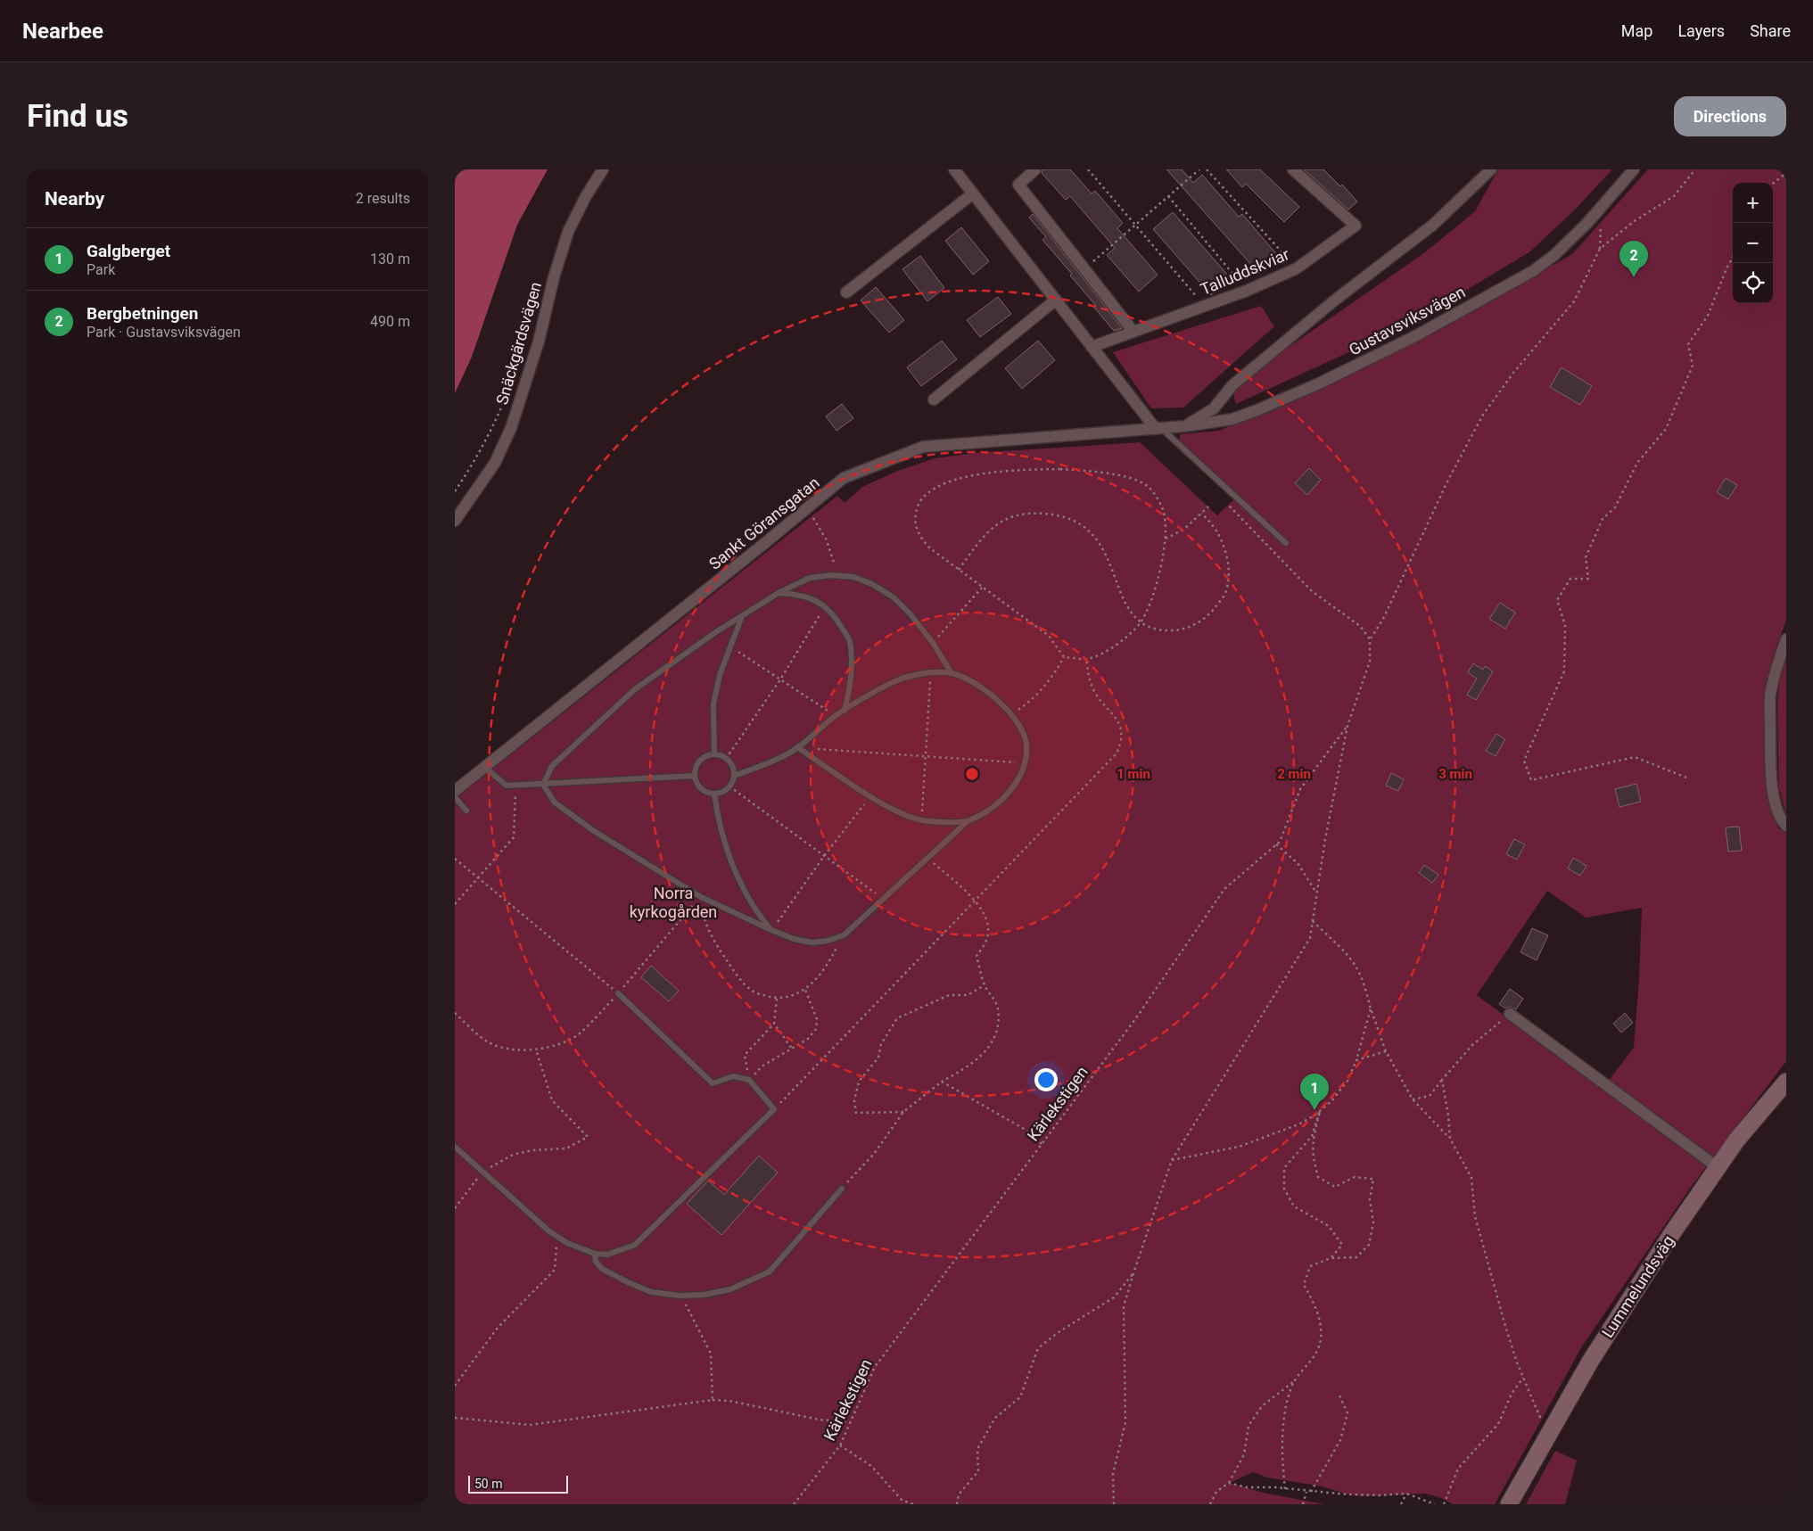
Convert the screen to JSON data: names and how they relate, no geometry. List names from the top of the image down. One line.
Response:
{"streets":{"main road":["Lummelundsväg"],"street":["Talluddskviar","Gustavsviksvägen","Snäckgärdsvägen","Sankt Göransgatan"],"path":["Kärlekstigen"]},"crossings":[["Gustavsviksvägen","Sankt Göransgatan"]],"parks":["Norra kyrkogården"],"scale_bar":"50 m","page":{"header":"Nearbee","nav":["Map","Layers","Share"],"buttons":"Directions","title":"Find us","heading":["Nearby","2 results"],"map_buttons":["+","−"],"list":[{"mark":"1","name":"Galgberget","note":"Park","value":"130 m"},{"mark":"2","name":"Bergbetningen","note":"Park · Gustavsviksvägen","value":"490 m"}],"pins":["2","1"],"scale":"50 m"},"rings":["1 min","2 min","3 min"]}
